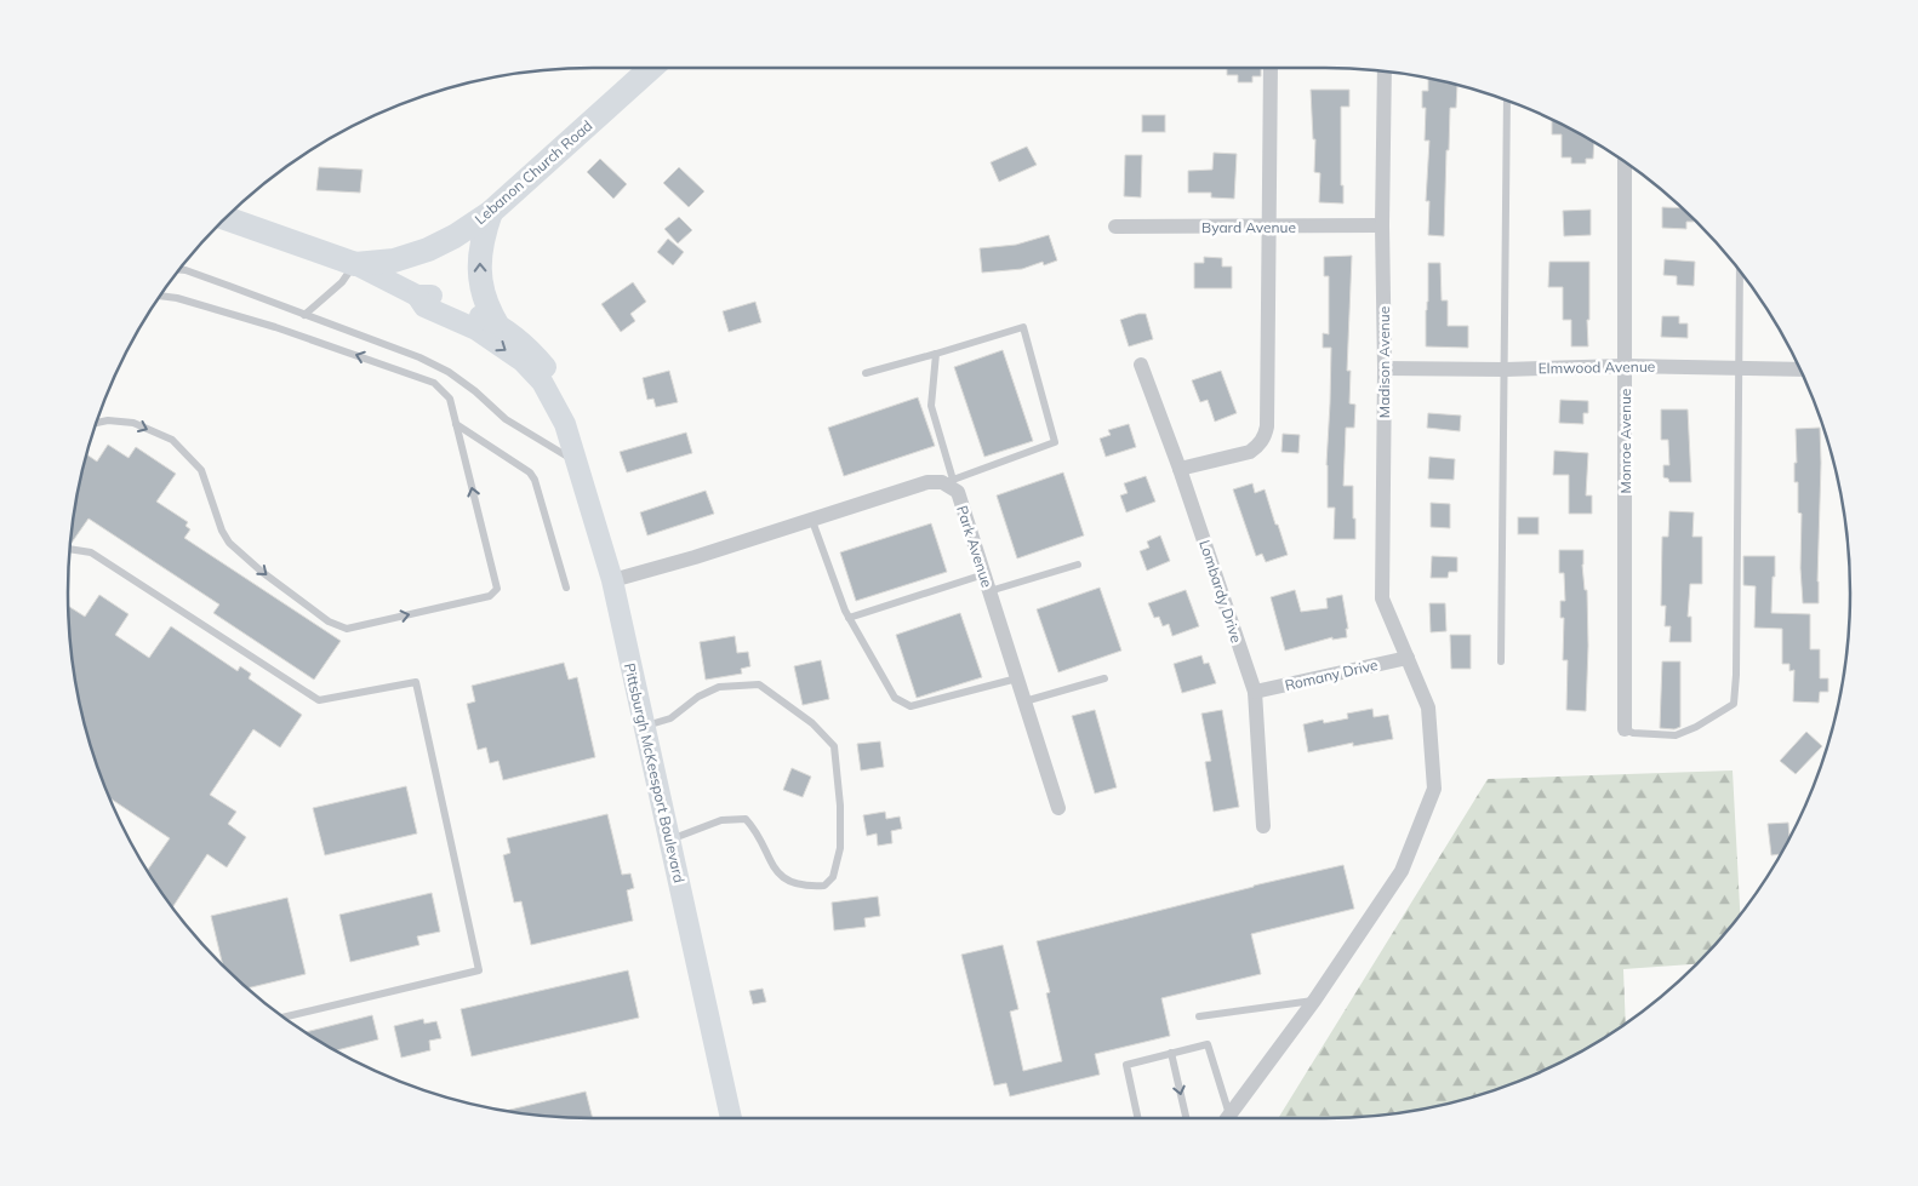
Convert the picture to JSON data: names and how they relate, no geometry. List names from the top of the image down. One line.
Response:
{"streets":{"main road":["Lebanon Church Road","Pittsburgh McKeesport Boulevard"],"street":["Byard Avenue","Madison Avenue","Elmwood Avenue","Monroe Avenue","Park Avenue","Lombardy Drive","Romany Drive"]},"crossings":[["Lebanon Church Road","Pittsburgh McKeesport Boulevard"],["Byard Avenue","Madison Avenue"],["Madison Avenue","Elmwood Avenue"],["Madison Avenue","Romany Drive"],["Elmwood Avenue","Monroe Avenue"],["Lombardy Drive","Romany Drive"]]}
